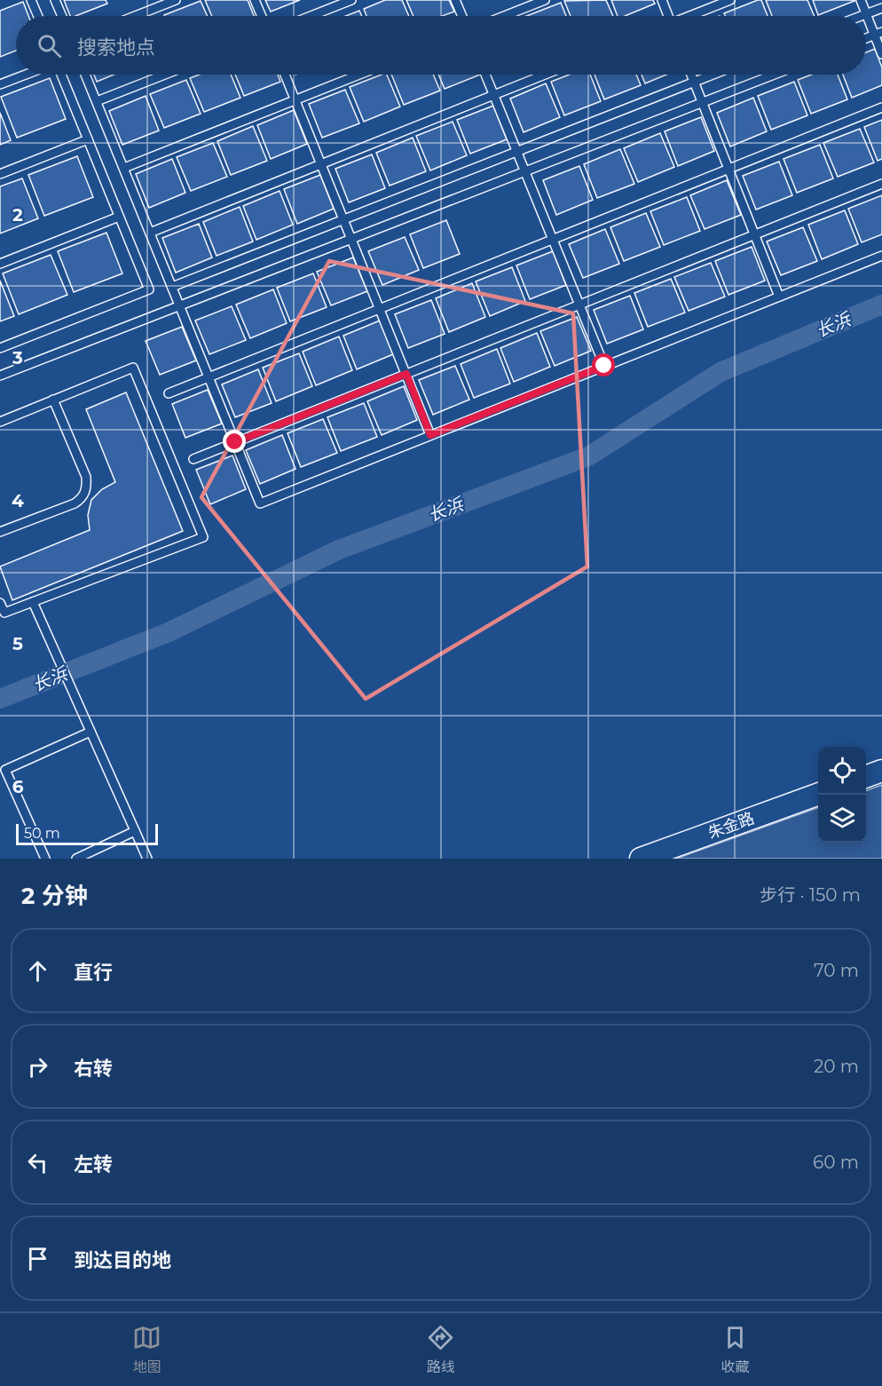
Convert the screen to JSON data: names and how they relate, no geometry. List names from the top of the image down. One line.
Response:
{"streets":{"street":["朱金路"]},"water":["长浜"],"scale_bar":"50 m","page":{"search":"搜索地点","scale":"50 m","heading":["2 分钟","步行 · 150 m"],"list":[["直行","70 m"],["右转","20 m"],["左转","60 m"],"到达目的地"],"nav":["地图","路线","收藏"]},"grid":{"rows":["2","3","4","5","6"]}}
